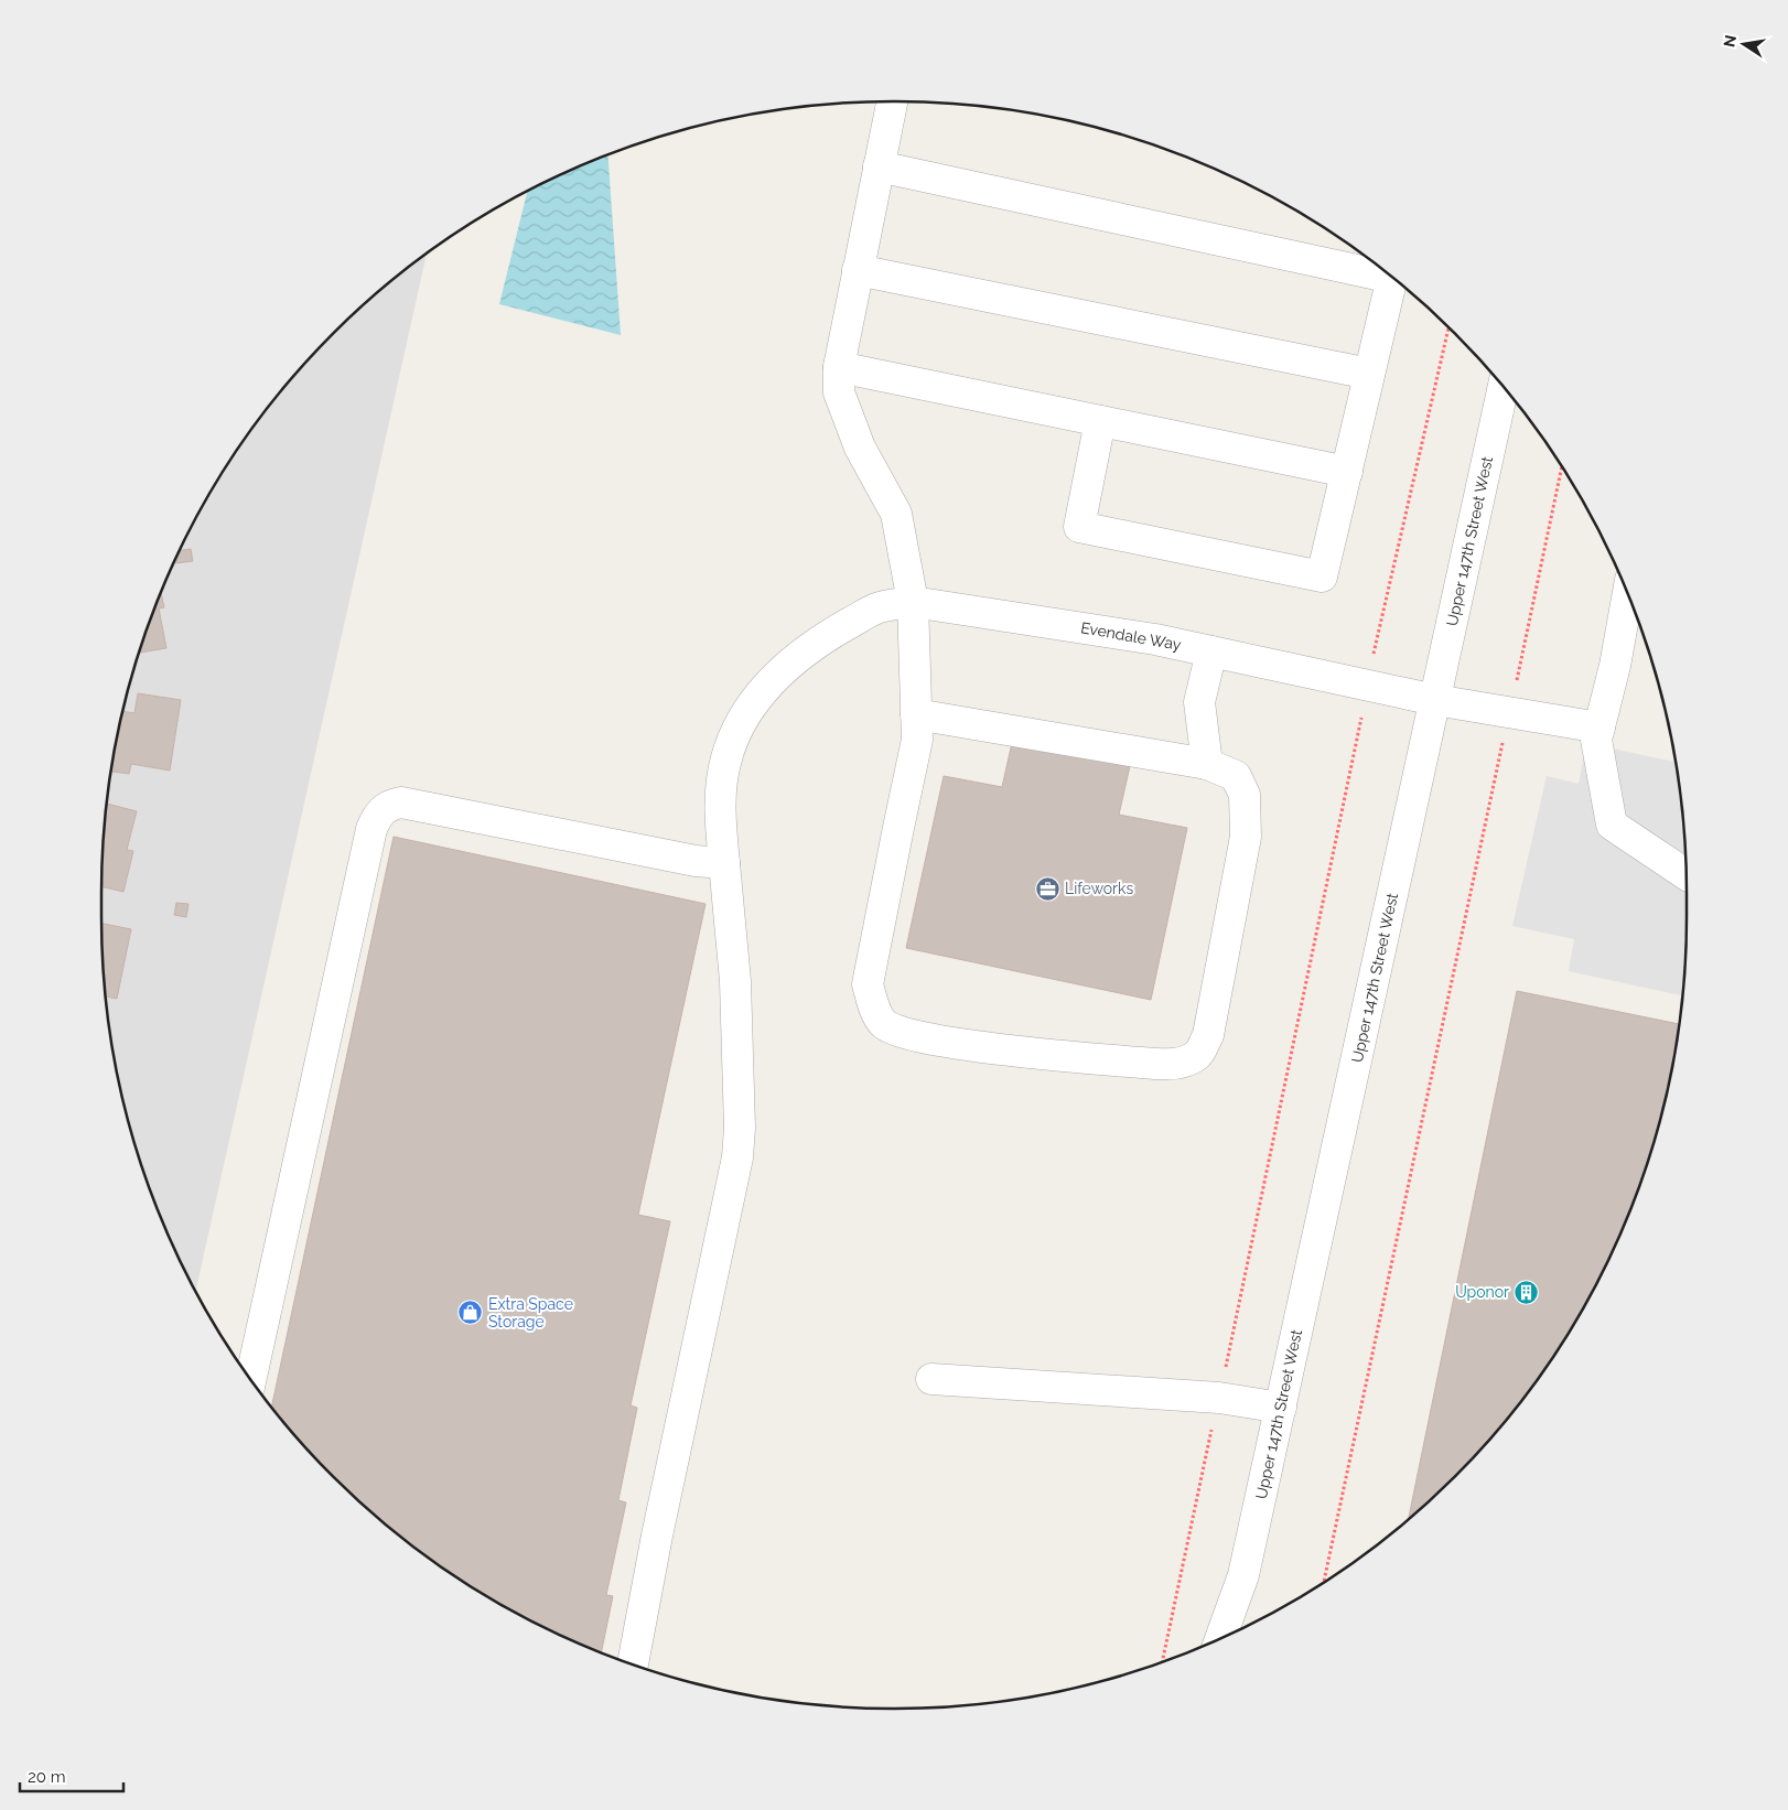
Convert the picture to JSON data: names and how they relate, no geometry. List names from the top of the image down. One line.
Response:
{"streets":{"street":["Upper 147th Street West","Evendale Way"]},"crossings":[["Upper 147th Street West","Evendale Way"]],"places":{"office":["Lifeworks"],"building":["Uponor"],"shop":["Extra Space Storage"]},"scale_bar":"20 m","north":"left"}
